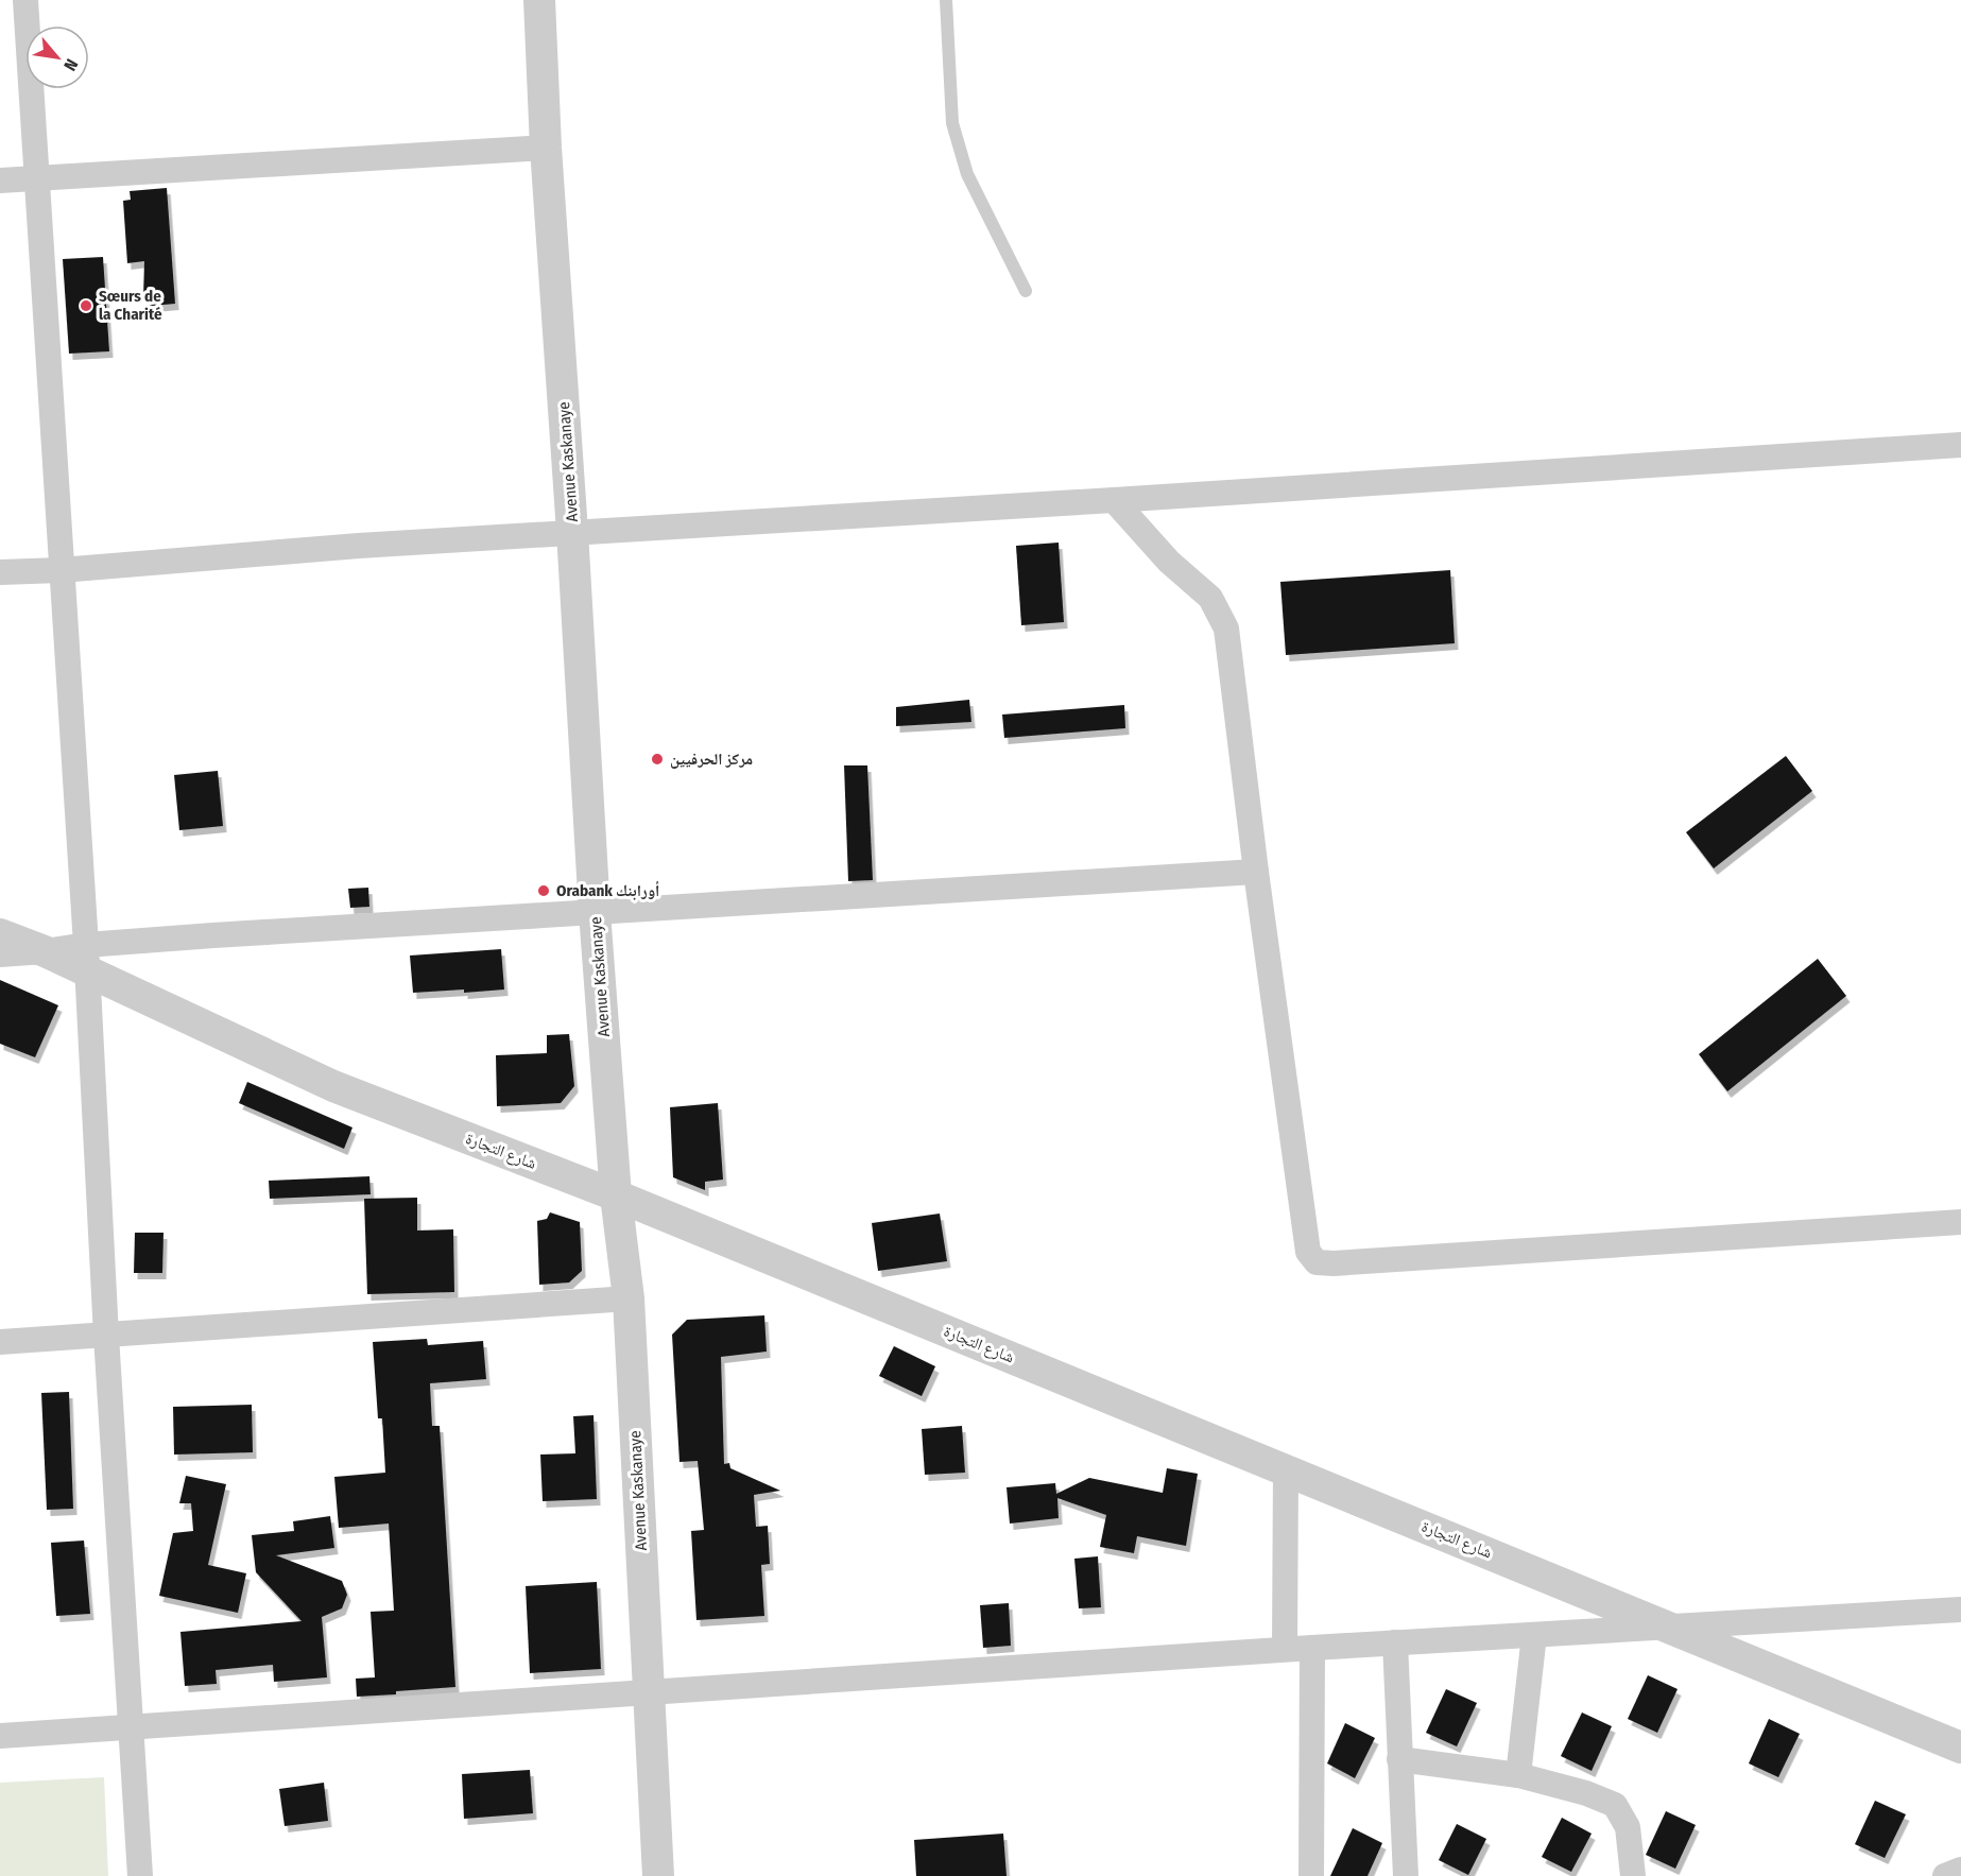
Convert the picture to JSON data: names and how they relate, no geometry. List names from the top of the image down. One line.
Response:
{"streets":{"street":["Avenue Kaskanaye","شارع التجارة"]},"crossings":[["Avenue Kaskanaye","شارع التجارة"]],"places":["Sœurs de la Charité","مركز الحرفيين","Orabank أورابنك"],"north":"bottom right"}
